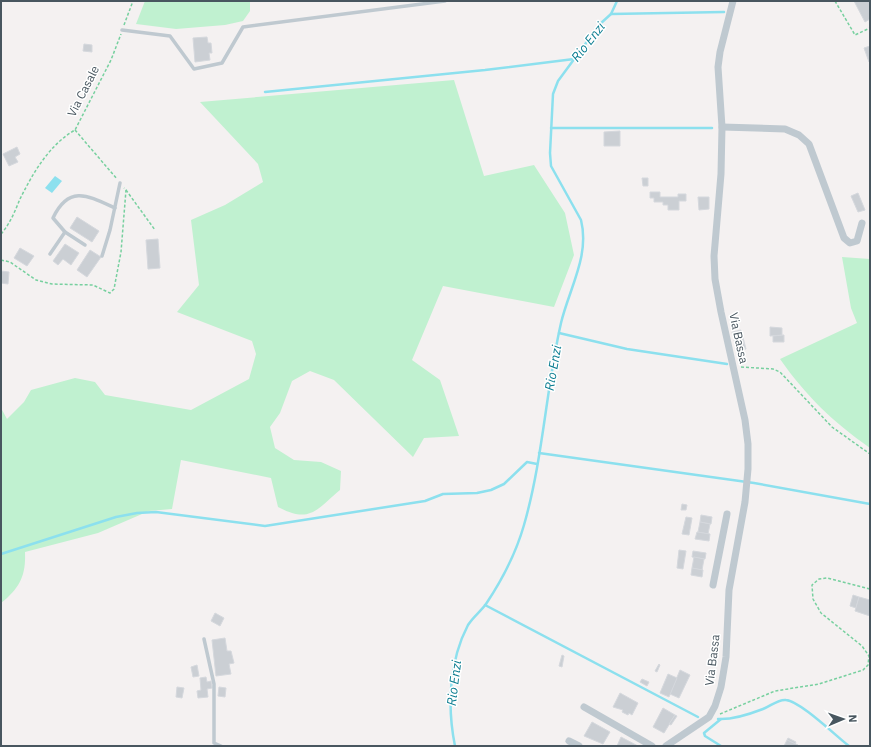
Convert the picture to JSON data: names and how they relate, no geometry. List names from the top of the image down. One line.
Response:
{"streets":{"street":["Via Bassa"],"path":["Via Casale"]},"water":["Rio Enzi"],"north":"right"}
